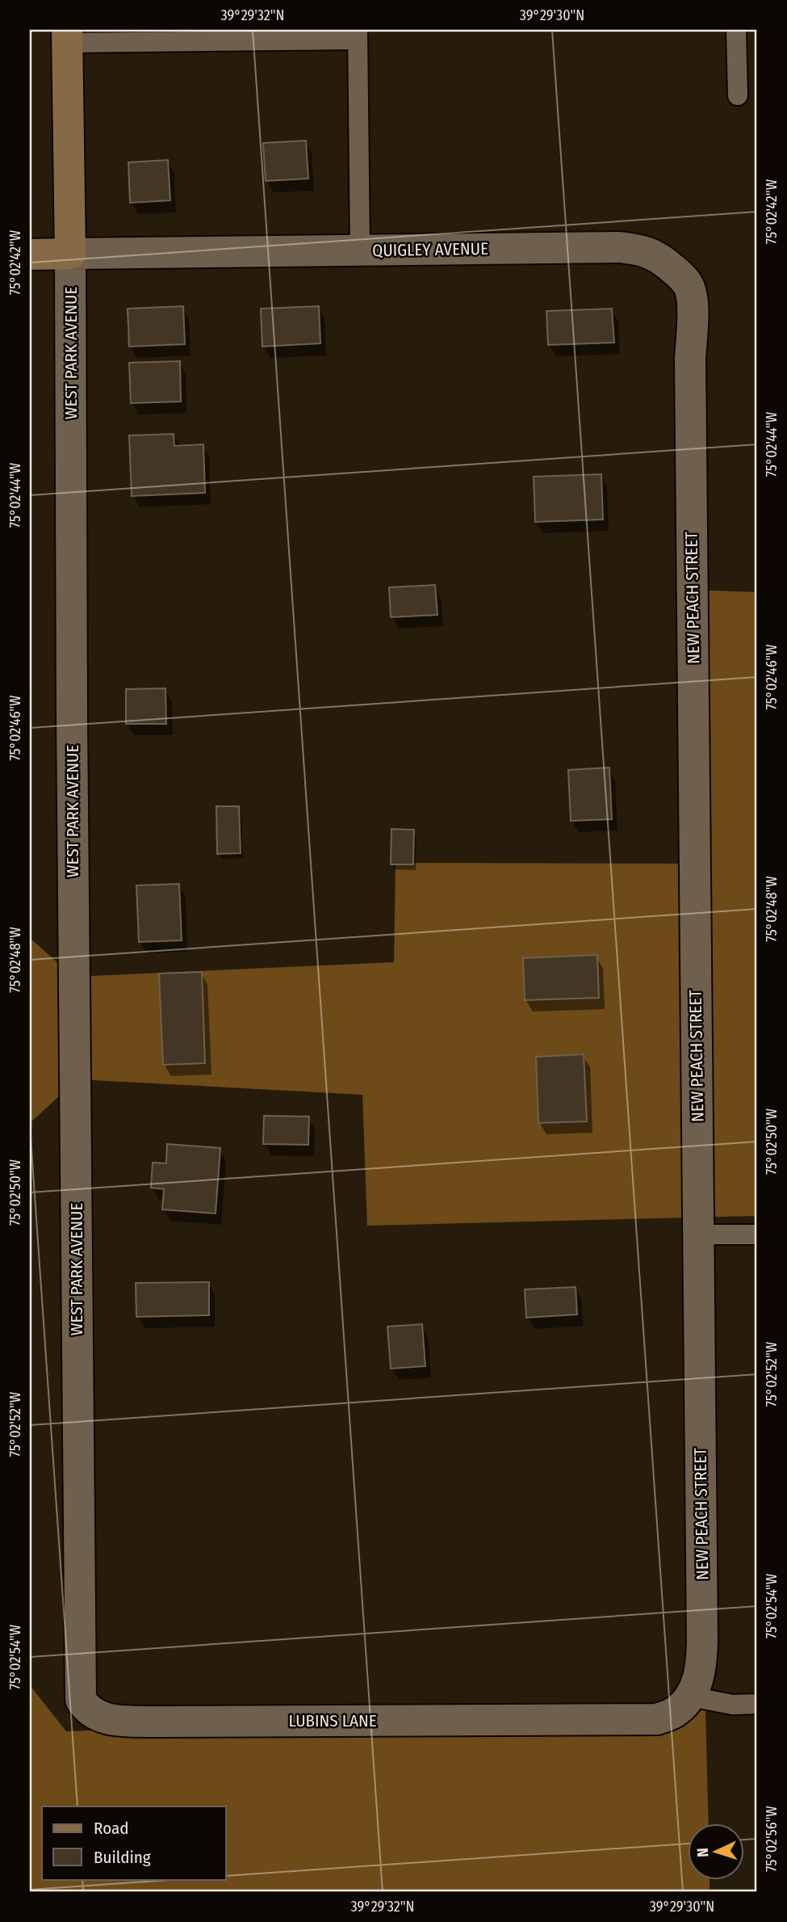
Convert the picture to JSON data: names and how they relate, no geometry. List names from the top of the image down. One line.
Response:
{"streets":{"street":["QUIGLEY AVENUE","WEST PARK AVENUE","NEW PEACH STREET","LUBINS LANE"]},"crossings":[["QUIGLEY AVENUE","WEST PARK AVENUE"],["QUIGLEY AVENUE","NEW PEACH STREET"],["WEST PARK AVENUE","LUBINS LANE"],["NEW PEACH STREET","LUBINS LANE"]],"legend":["Road","Building"],"north":"left","coordinates":["39°29'32\"N","39°29'30\"N","75°02'42\"W","75°02'44\"W","75°02'46\"W","75°02'48\"W","75°02'50\"W","75°02'52\"W","75°02'54\"W","75°02'56\"W"]}
